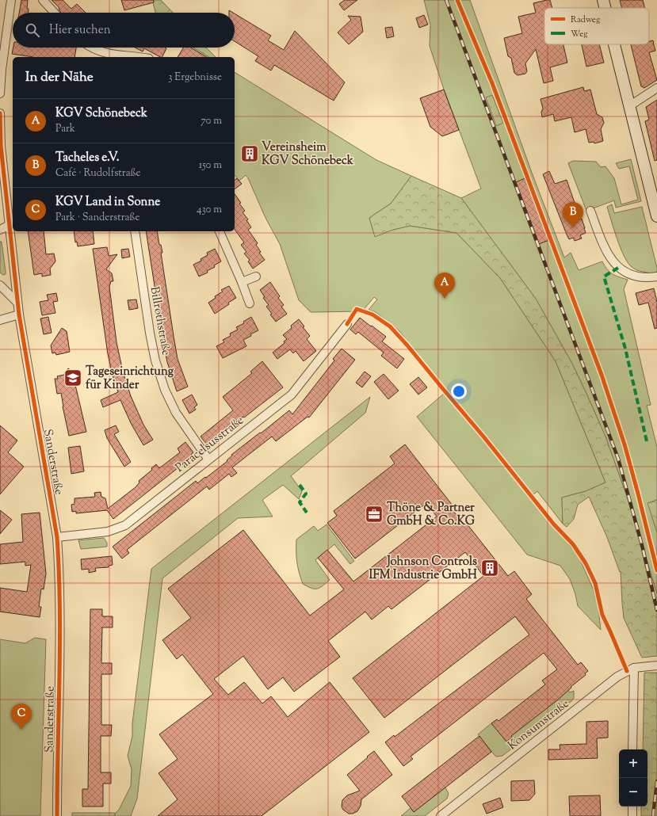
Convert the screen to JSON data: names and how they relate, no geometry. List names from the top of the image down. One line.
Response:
{"streets":{"street":["Billrothstraße","Paracelsusstraße","Sanderstraße","Konsumstraße"]},"crossings":[["Billrothstraße","Paracelsusstraße"],["Paracelsusstraße","Sanderstraße"]],"places":{"building":["Vereinsheim KGV Schönebeck","Johnson Controls IFM Industrie GmbH"],"school or university":["Tageseinrichtung für Kinder"],"office":["Thöne & Partner GmbH & Co.KG"]},"legend":["Radweg","Weg"],"page":{"search":"Hier suchen","heading":["In der Nähe","3 Ergebnisse"],"list":[{"mark":"A","name":"KGV Schönebeck","note":"Park","value":"70 m"},{"mark":"B","name":"Tacheles e.V.","note":"Café · Rudolfstraße","value":"150 m"},{"mark":"C","name":"KGV Land in Sonne","note":"Park · Sanderstraße","value":"430 m"}],"pins":["B","A","C"],"map_buttons":["+","−"]}}
